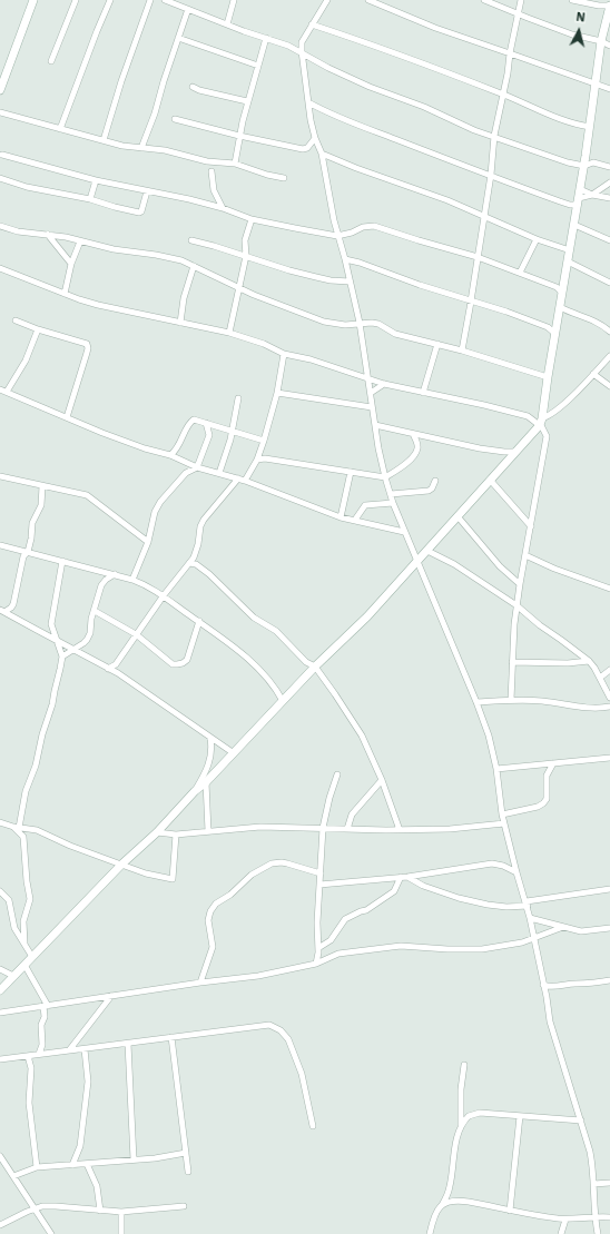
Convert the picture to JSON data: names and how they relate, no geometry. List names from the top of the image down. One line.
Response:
{"north":"top"}
